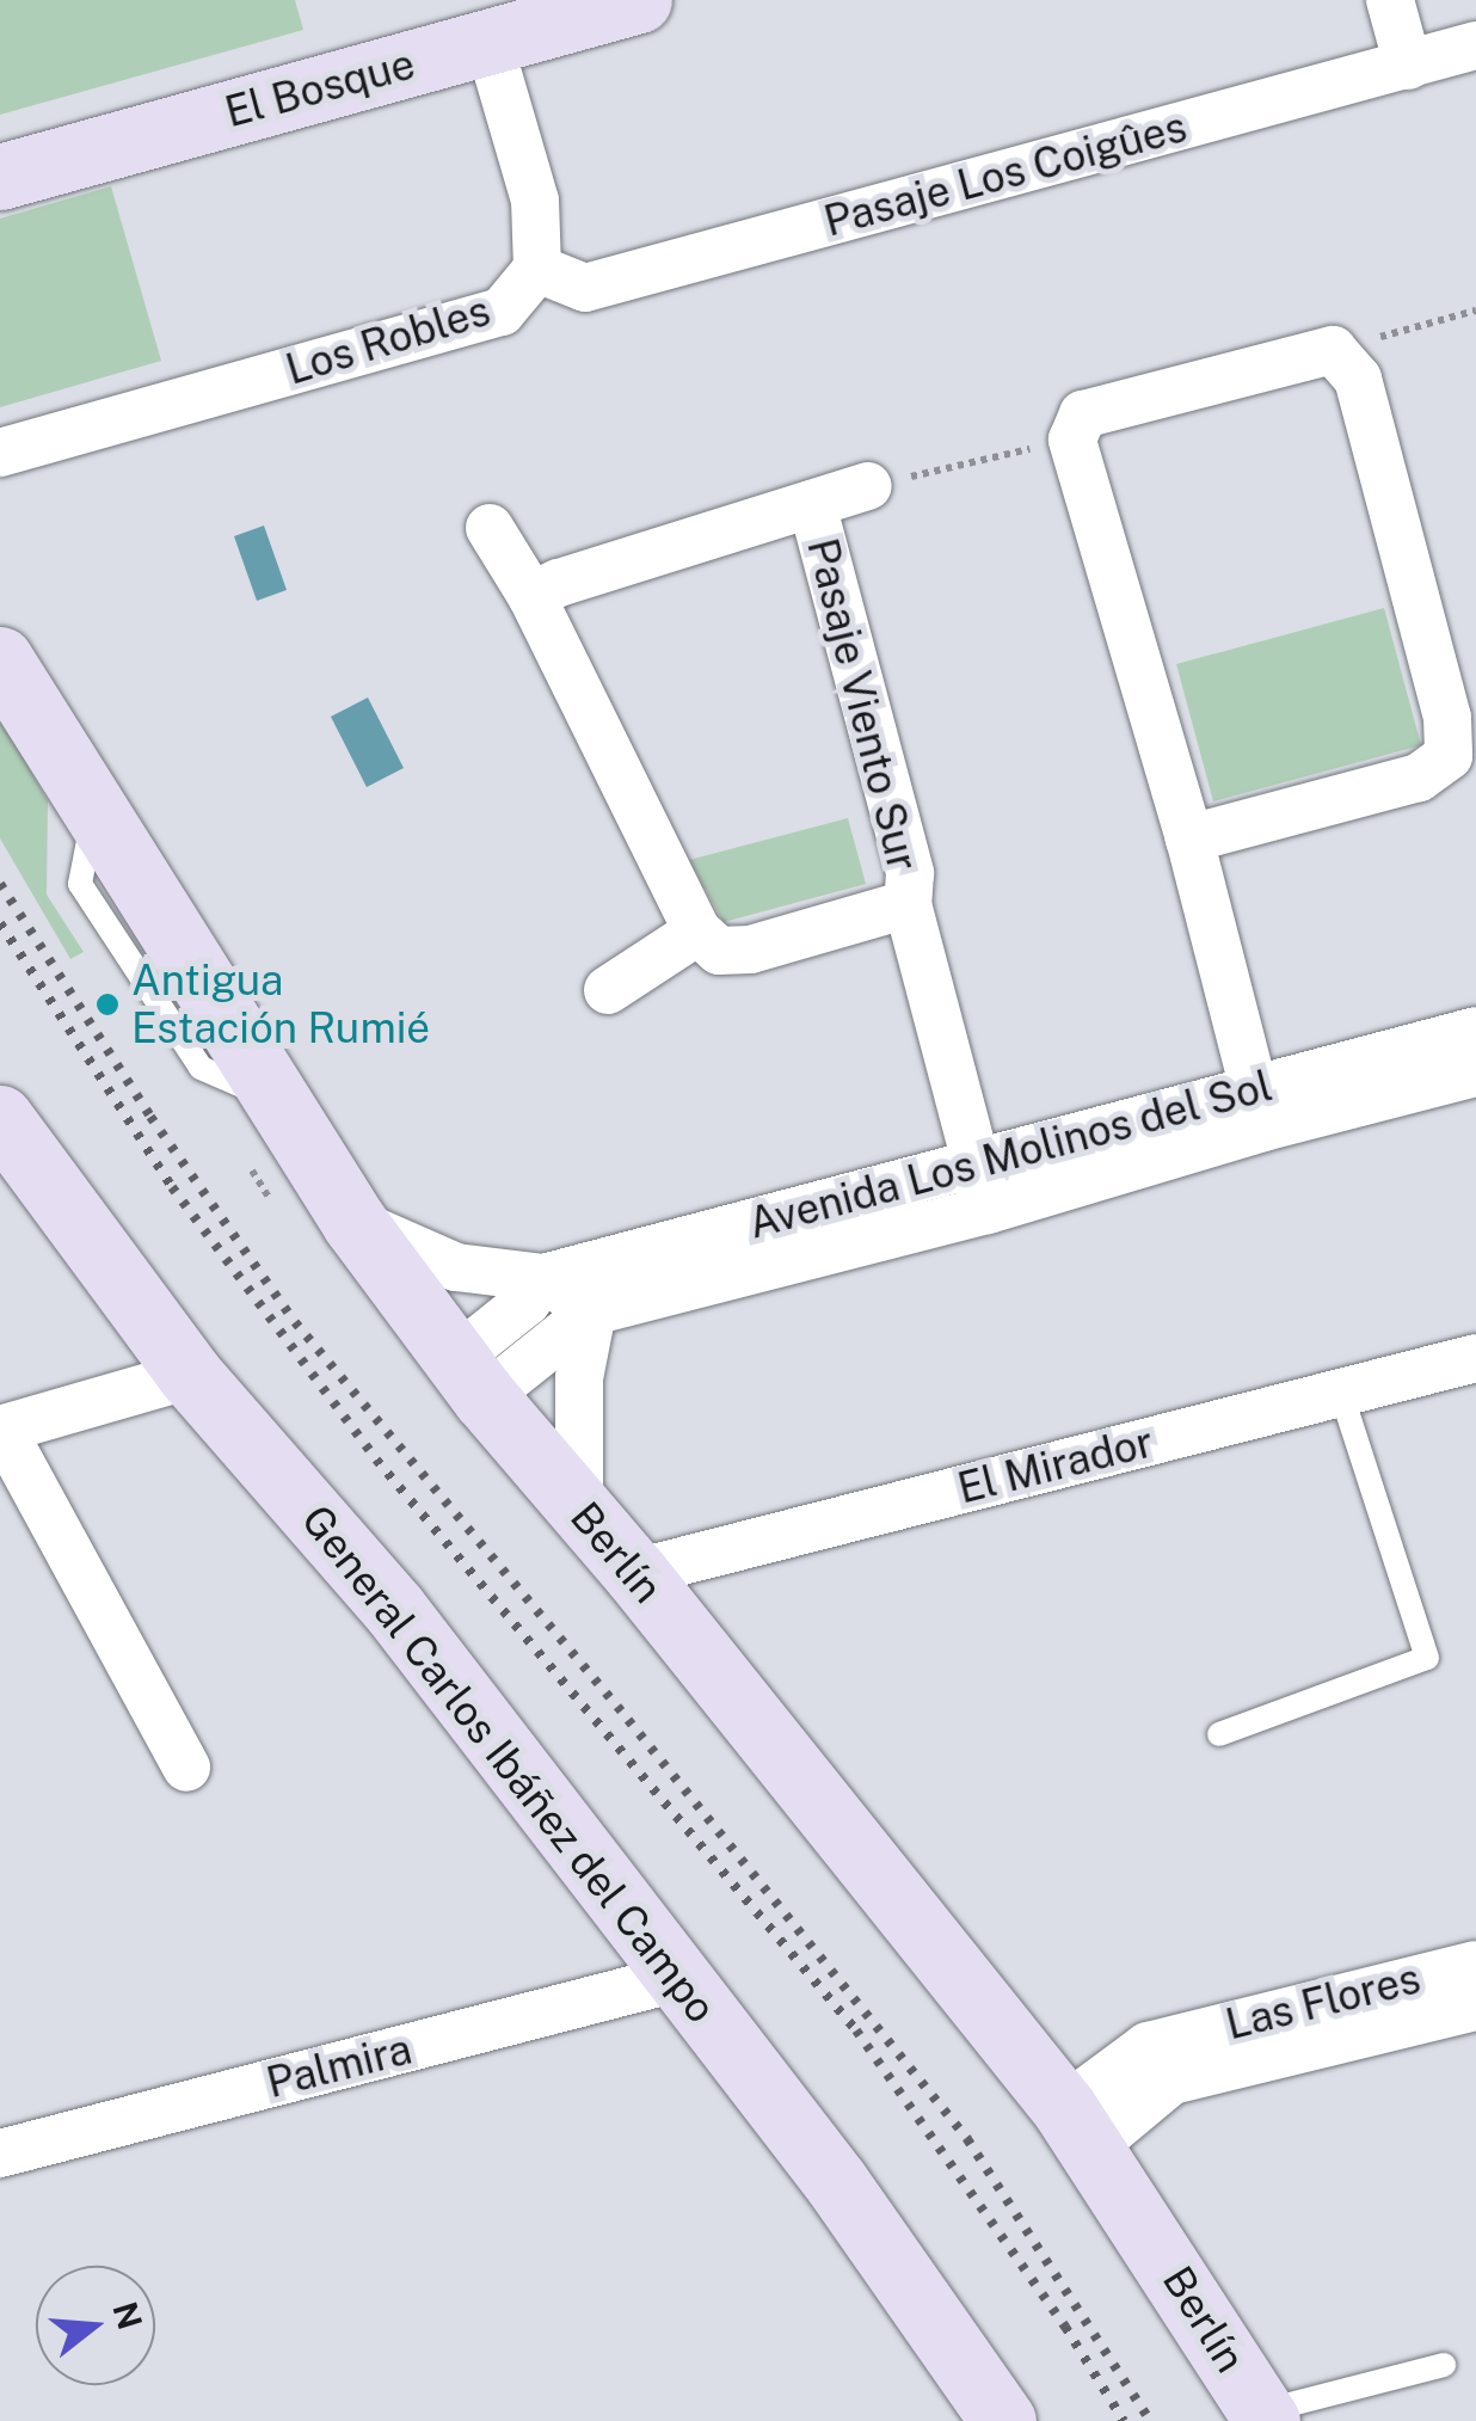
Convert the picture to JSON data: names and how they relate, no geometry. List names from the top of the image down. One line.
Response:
{"streets":{"street":["El Bosque","Pasaje Los Coigûes","Los Robles","Pasaje Viento Sur","Avenida Los Molinos del Sol","El Mirador","Berlín","General Carlos Ibáñez del Campo","Las Flores","Palmira"]},"crossings":[["El Bosque","Los Robles"],["Pasaje Los Coigûes","Los Robles"],["Pasaje Viento Sur","Avenida Los Molinos del Sol"],["Avenida Los Molinos del Sol","Berlín"],["El Mirador","Berlín"],["Berlín","Las Flores"],["General Carlos Ibáñez del Campo","Palmira"]],"places":["Antigua Estación Rumié"],"north":"right"}
